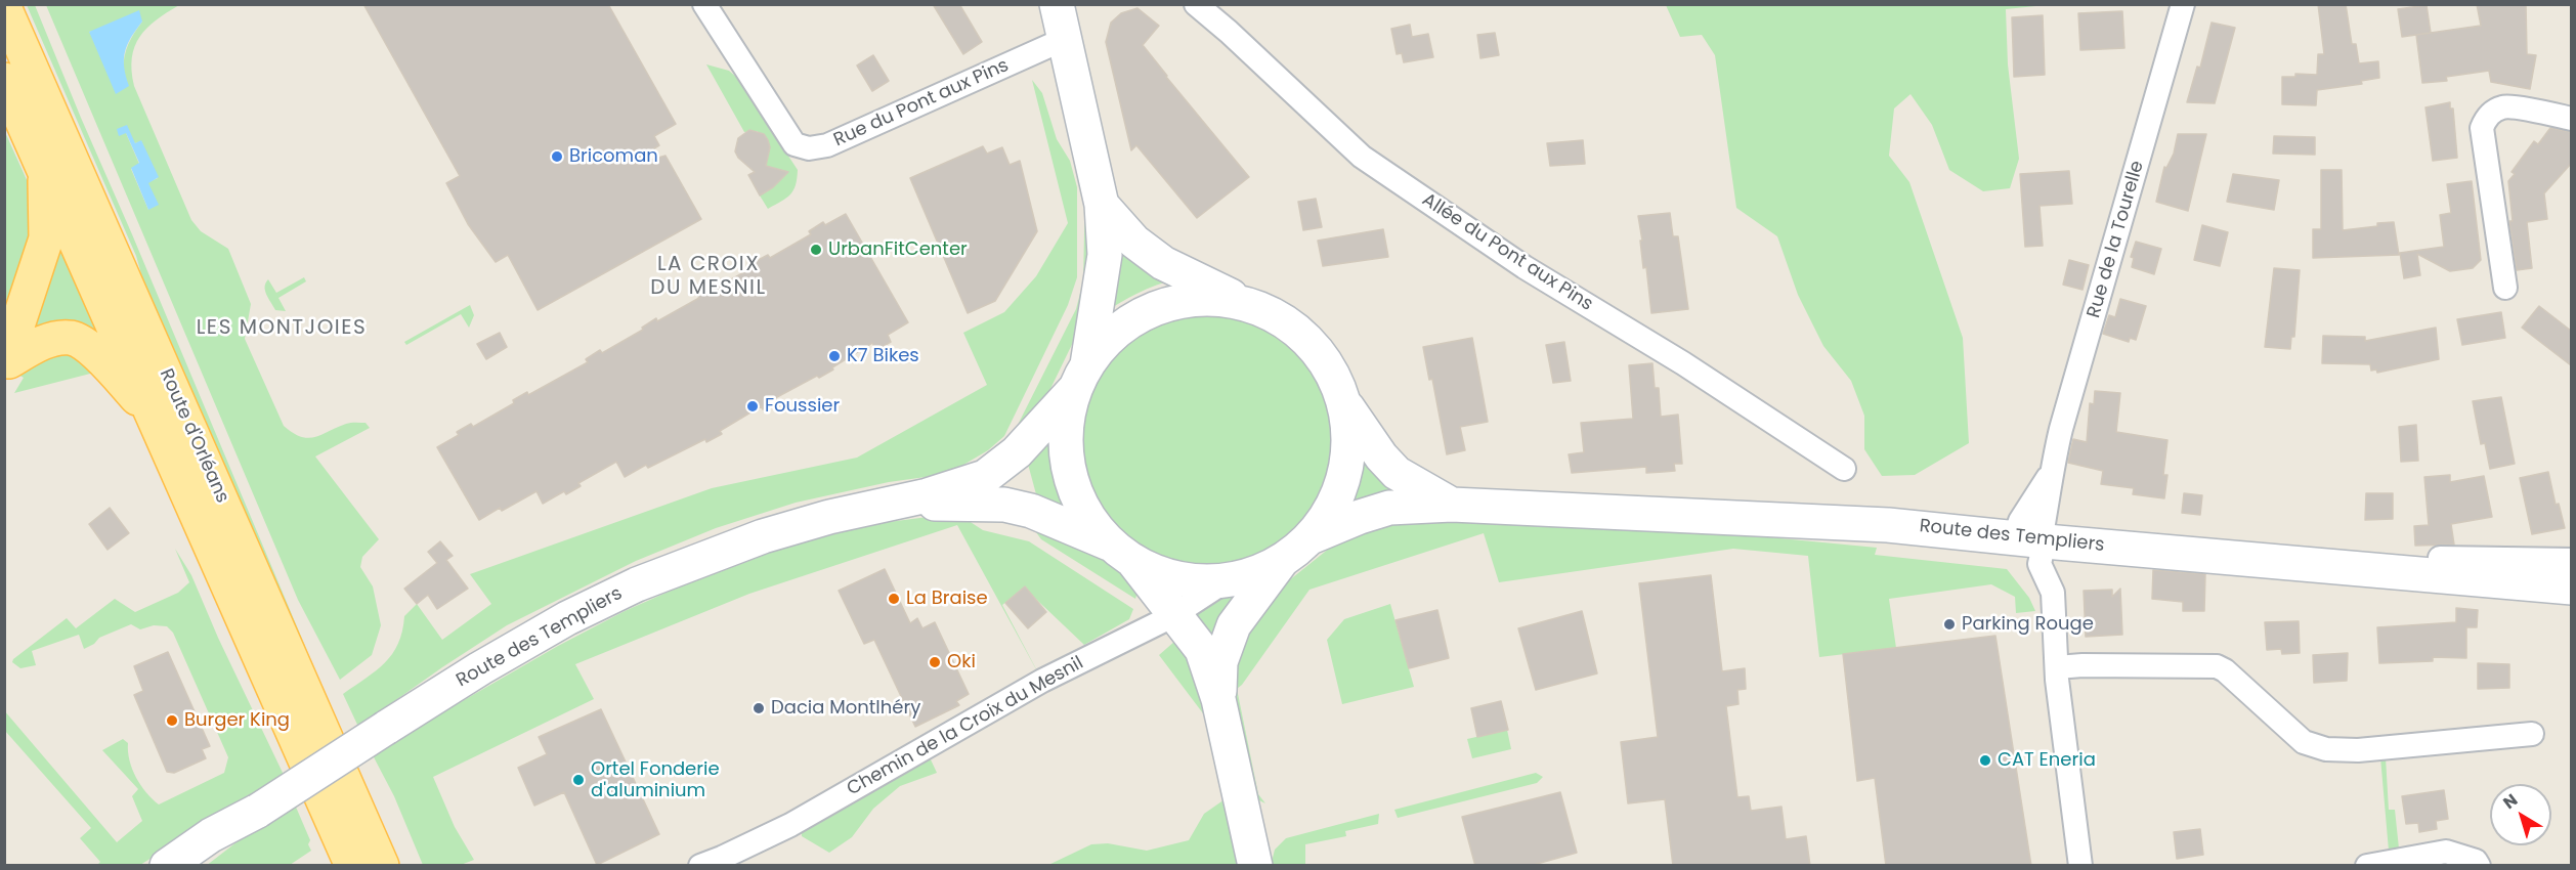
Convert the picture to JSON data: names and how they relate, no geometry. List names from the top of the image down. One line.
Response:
{"streets":{"main road":["Route d'Orléans","Route des Templiers"],"street":["Rue du Pont aux Pins","Rue de la Tourelle","Allée du Pont aux Pins","Chemin de la Croix du Mesnil"]},"crossings":[["Rue de la Tourelle","Route des Templiers"],["Route des Templiers","Chemin de la Croix du Mesnil"]],"districts":["LA CROIX DU MESNIL","LES MONTJOIES"],"places":["Bricoman","UrbanFitCenter","K7 Bikes","Foussier","La Braise","Parking Rouge","Oki","Dacia Montlhéry","Burger King","CAT Eneria","Ortel Fonderie d'aluminium"],"north":"top left"}
